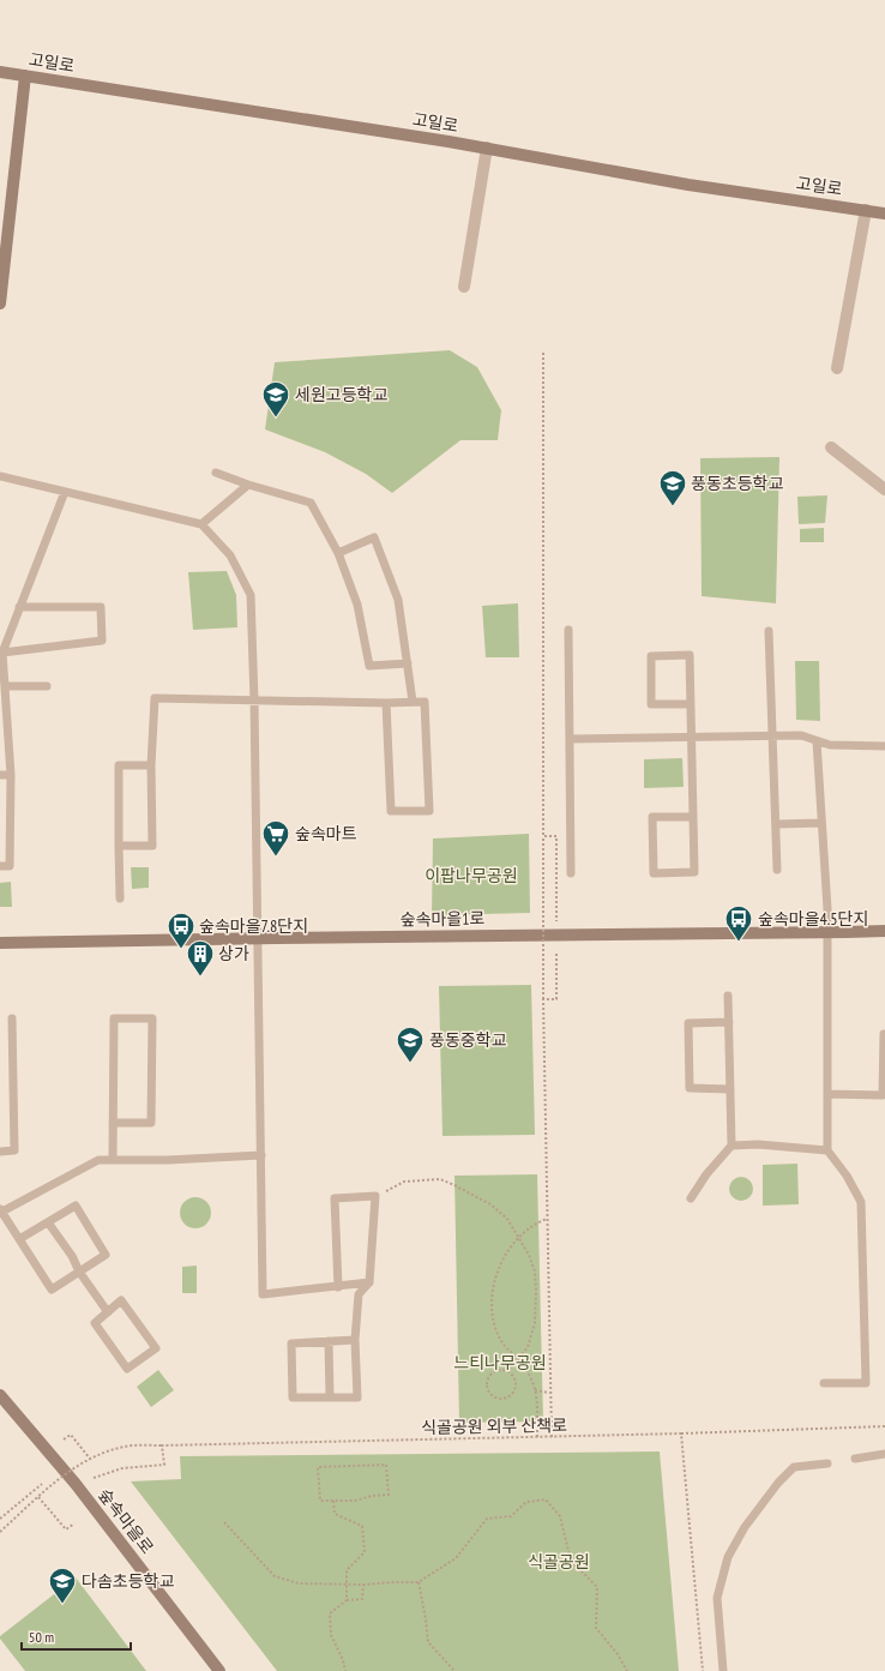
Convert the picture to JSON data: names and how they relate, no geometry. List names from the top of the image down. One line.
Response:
{"streets":{"main road":["고일로","숲속마을1로","숲속마을로"],"path":["식골공원 외부 산책로"]},"parks":["이팝나무공원","느티나무공원","식골공원"],"places":{"school or university":["세원고등학교","풍동초등학교","풍동중학교","다솜초등학교"],"supermarket":["숲속마트"],"bus stop":["숲속마을4.5단지","숲속마을7.8단지"],"building":["상가"]},"scale_bar":"50 m"}
